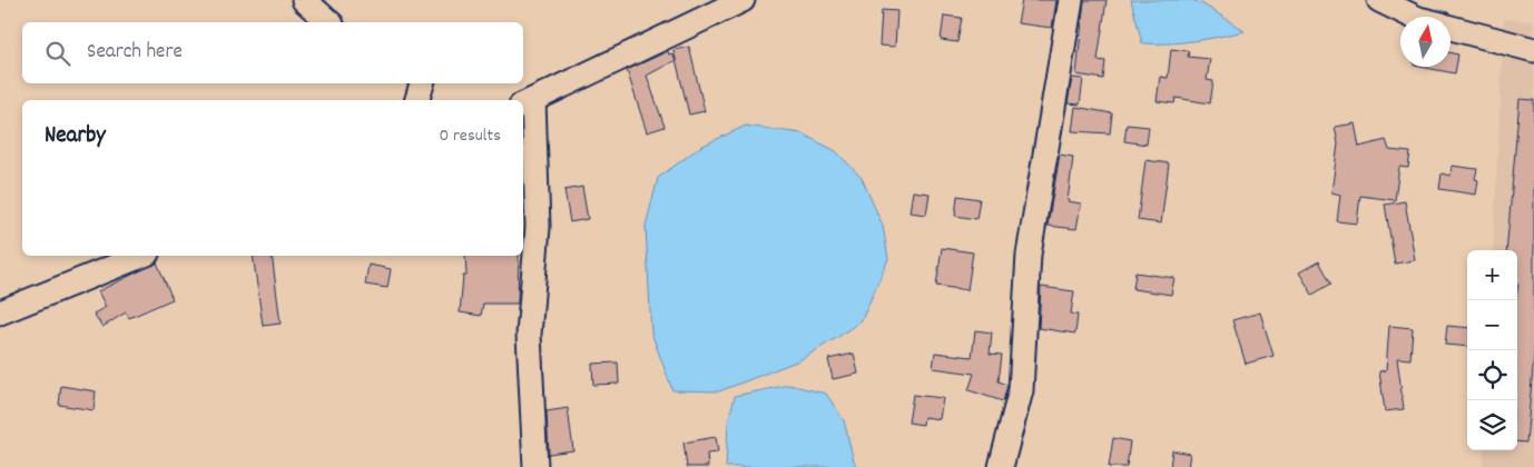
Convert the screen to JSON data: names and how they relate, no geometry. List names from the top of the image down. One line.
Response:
{"north":"top","page":{"search":"Search here","heading":["Nearby","0 results"],"map_buttons":["+","−"]}}
